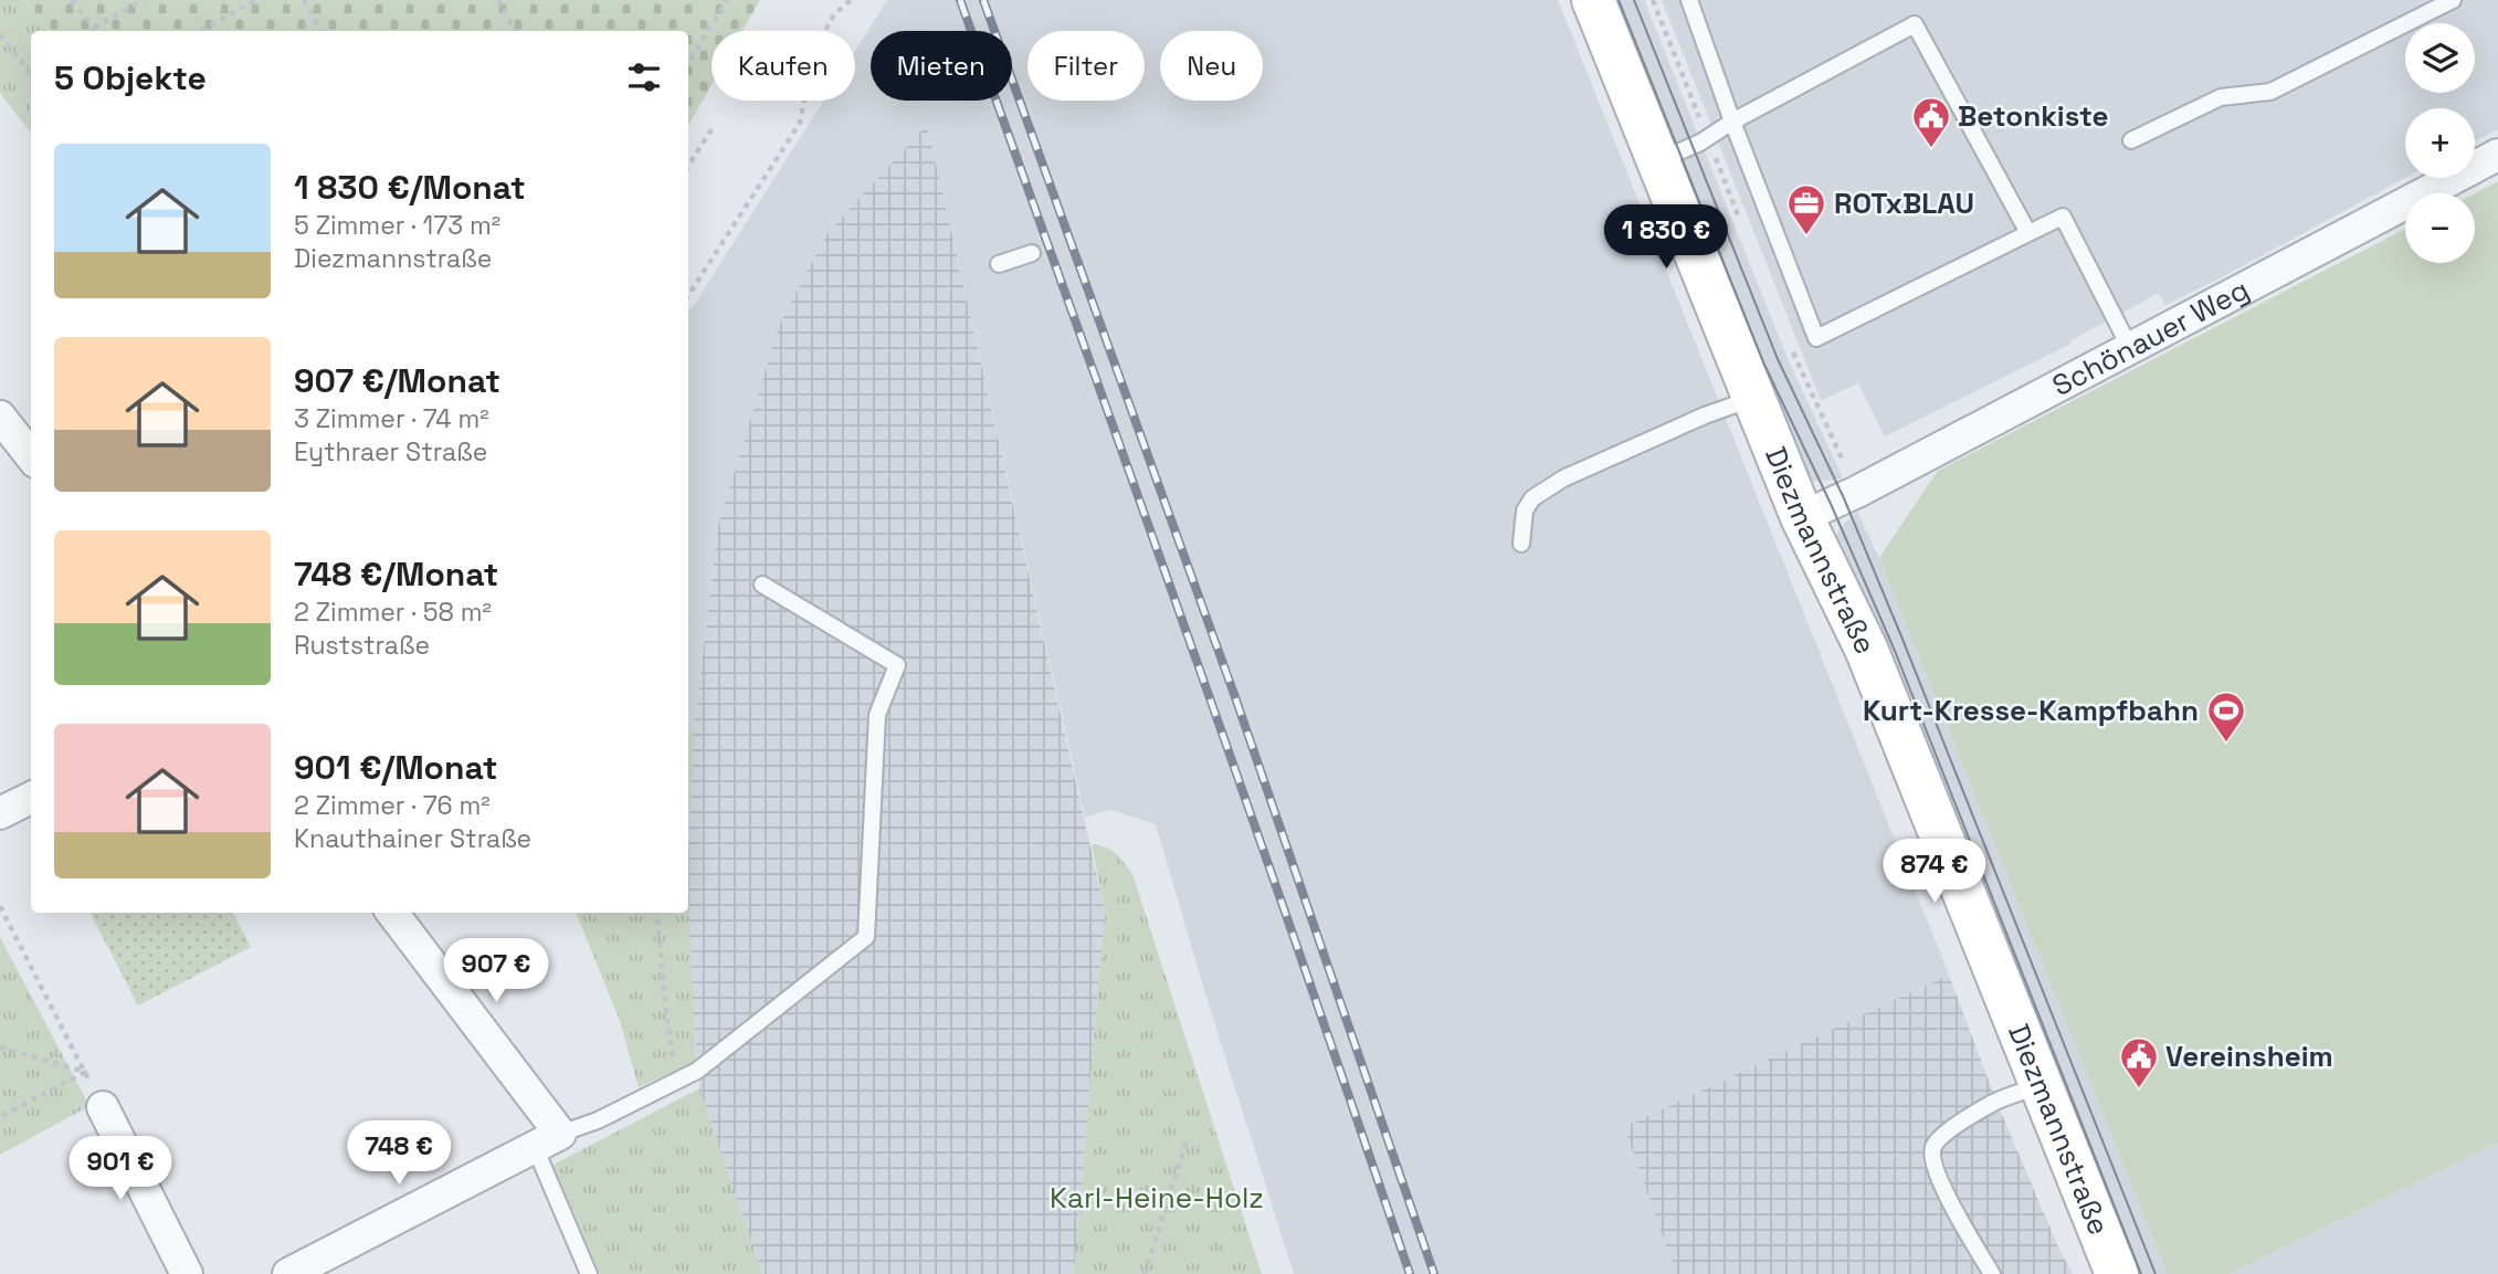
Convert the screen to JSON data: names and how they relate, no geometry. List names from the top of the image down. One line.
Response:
{"streets":{"street":["Schönauer Weg","Diezmannstraße"]},"crossings":[["Schönauer Weg","Diezmannstraße"]],"parks":["Karl-Heine-Holz"],"places":{"public building":["Betonkiste","Vereinsheim"],"office":["ROTxBLAU"],"sports":["Kurt-Kresse-Kampfbahn"]},"page":{"map_buttons":["+","−"],"chip":["Kaufen","Mieten","Filter","Neu"],"heading":"5 Objekte","list":[{"name":"1 830 €/Monat","note":"5 Zimmer · 173 m² · Diezmannstraße"},{"name":"907 €/Monat","note":"3 Zimmer · 74 m² · Eythraer Straße"},{"name":"748 €/Monat","note":"2 Zimmer · 58 m² · Ruststraße"},{"name":"901 €/Monat","note":"2 Zimmer · 76 m² · Knauthainer Straße"}],"price":["1 830 €","874 €","907 €","748 €","901 €"]}}
